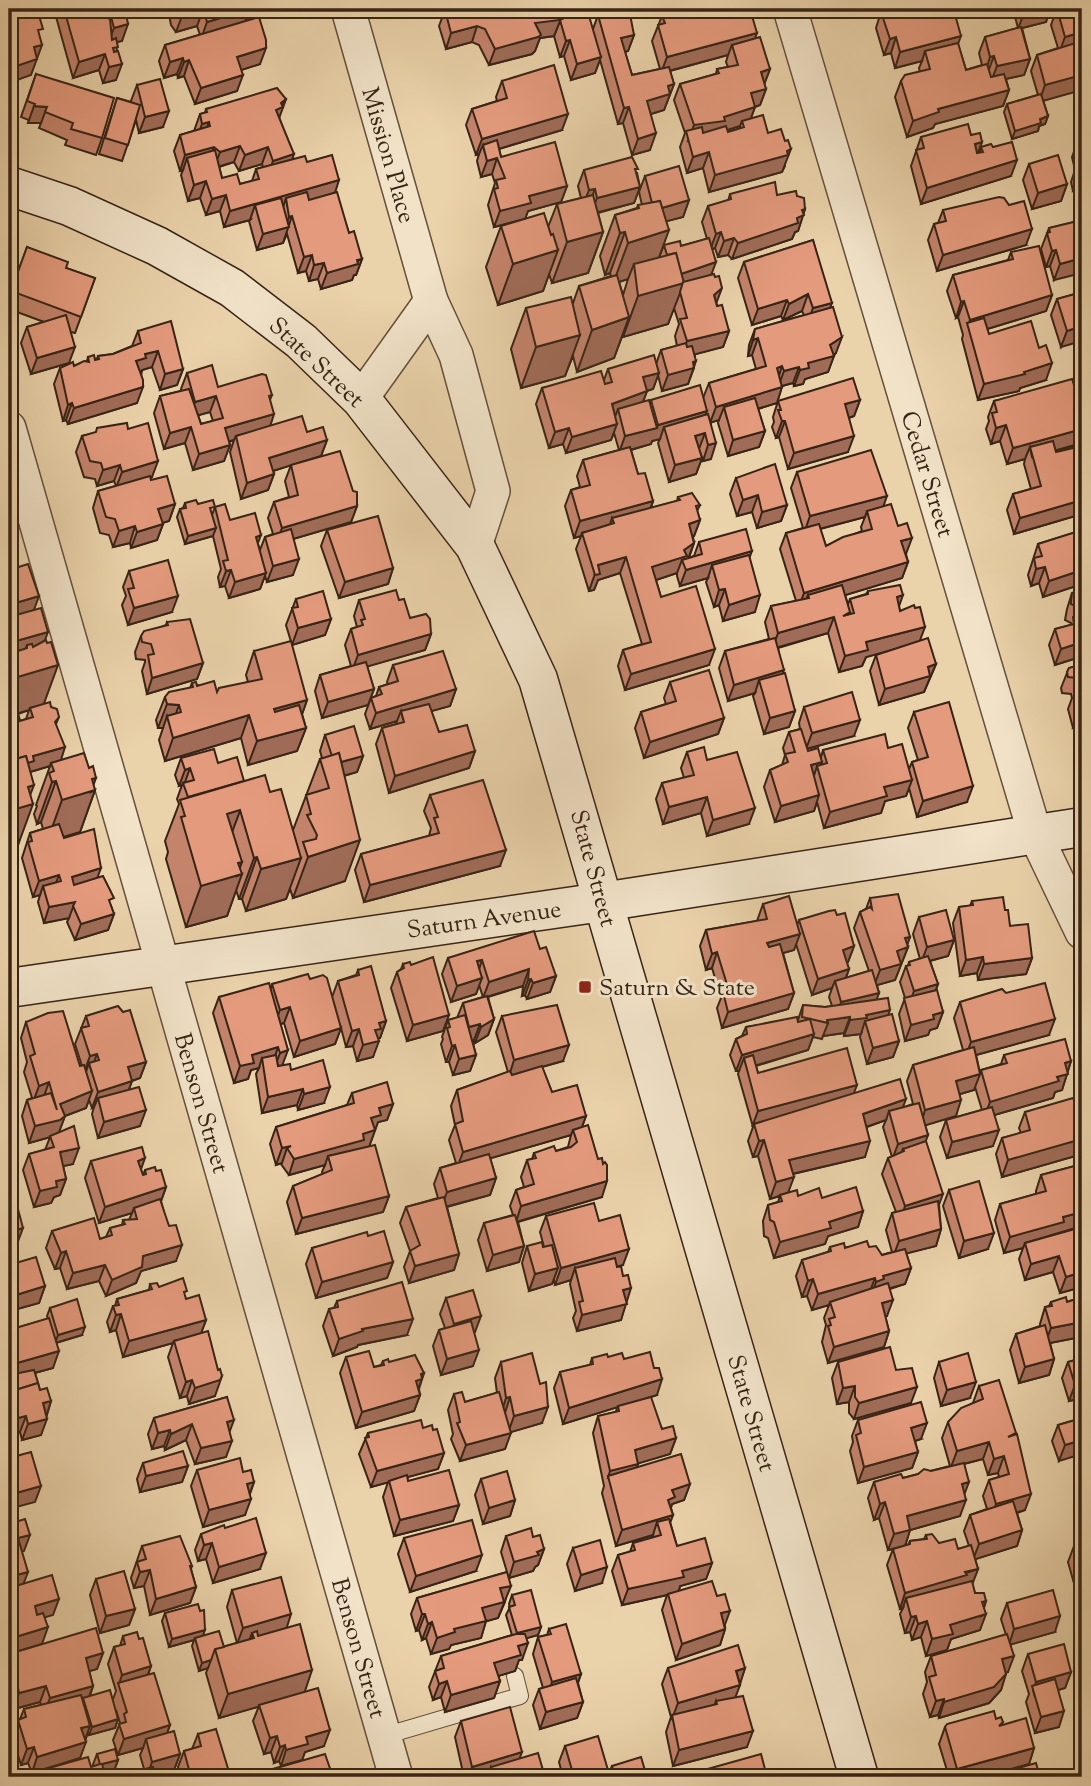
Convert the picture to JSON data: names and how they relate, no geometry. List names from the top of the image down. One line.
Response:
{"streets":{"main road":["State Street","Saturn Avenue"],"street":["Mission Place","Cedar Street","Benson Street"]},"crossings":[["Mission Place","State Street"],["State Street","Saturn Avenue"],["Cedar Street","Saturn Avenue"],["Saturn Avenue","Benson Street"]],"places":{"transit":["Saturn & State"]}}
